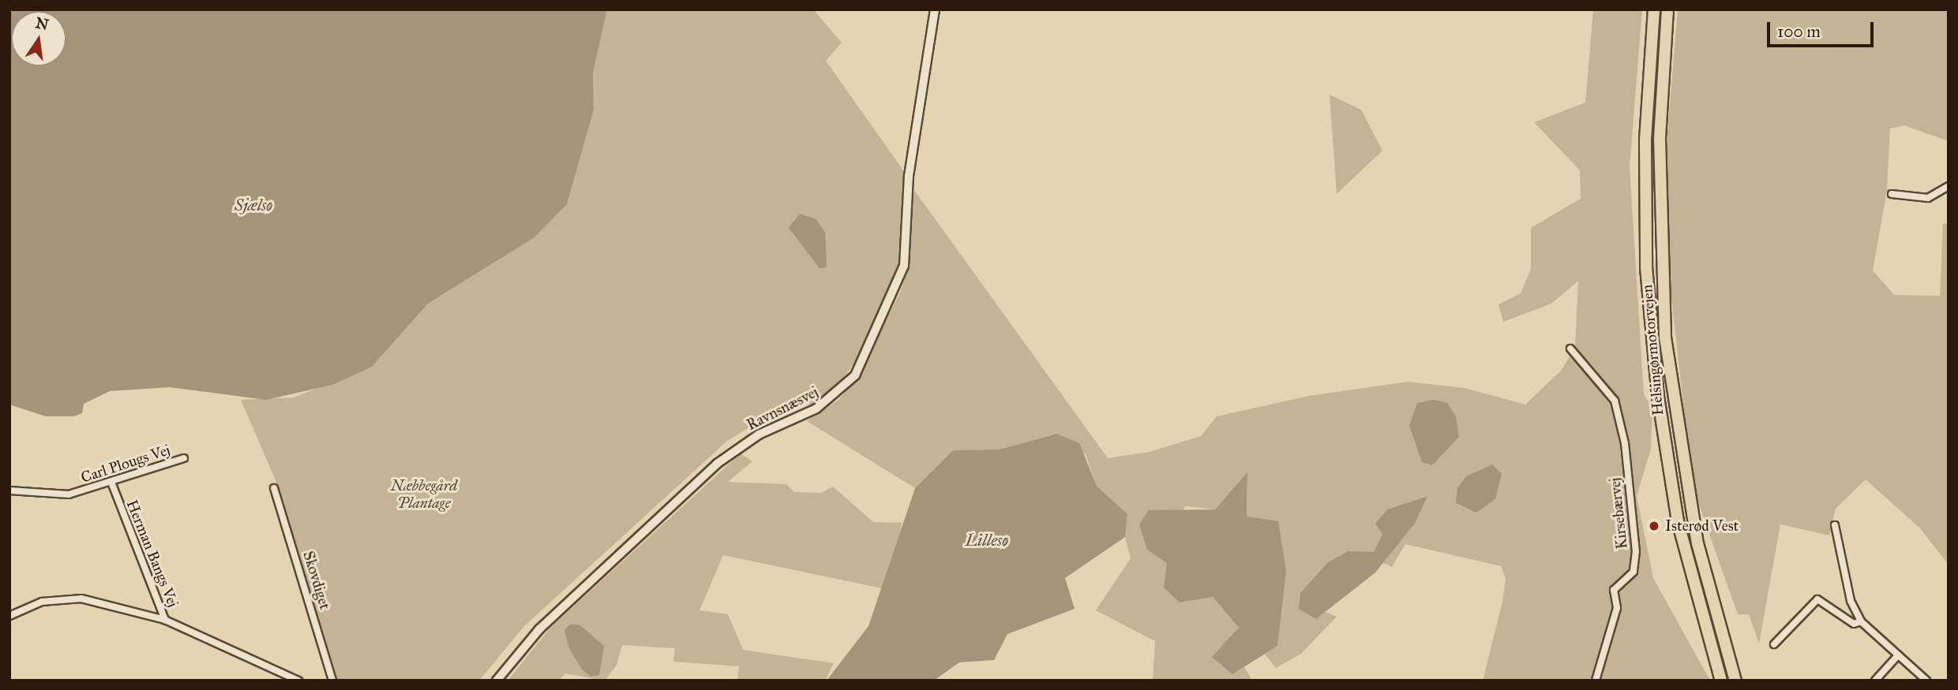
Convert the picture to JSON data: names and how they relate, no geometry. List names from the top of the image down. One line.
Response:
{"streets":{"highway":["Helsingørmotorvejen"],"main road":["Ravnsnæsvej"],"street":["Carl Plougs Vej","Kirsebærvej","Herman Bangs Vej","Skovdiget"]},"crossings":[["Carl Plougs Vej","Herman Bangs Vej"]],"water":["Sjælsø","Lillesø"],"parks":["Næbbegård Plantage"],"places":["Isterød Vest"],"scale_bar":"100 m","north":"top"}
